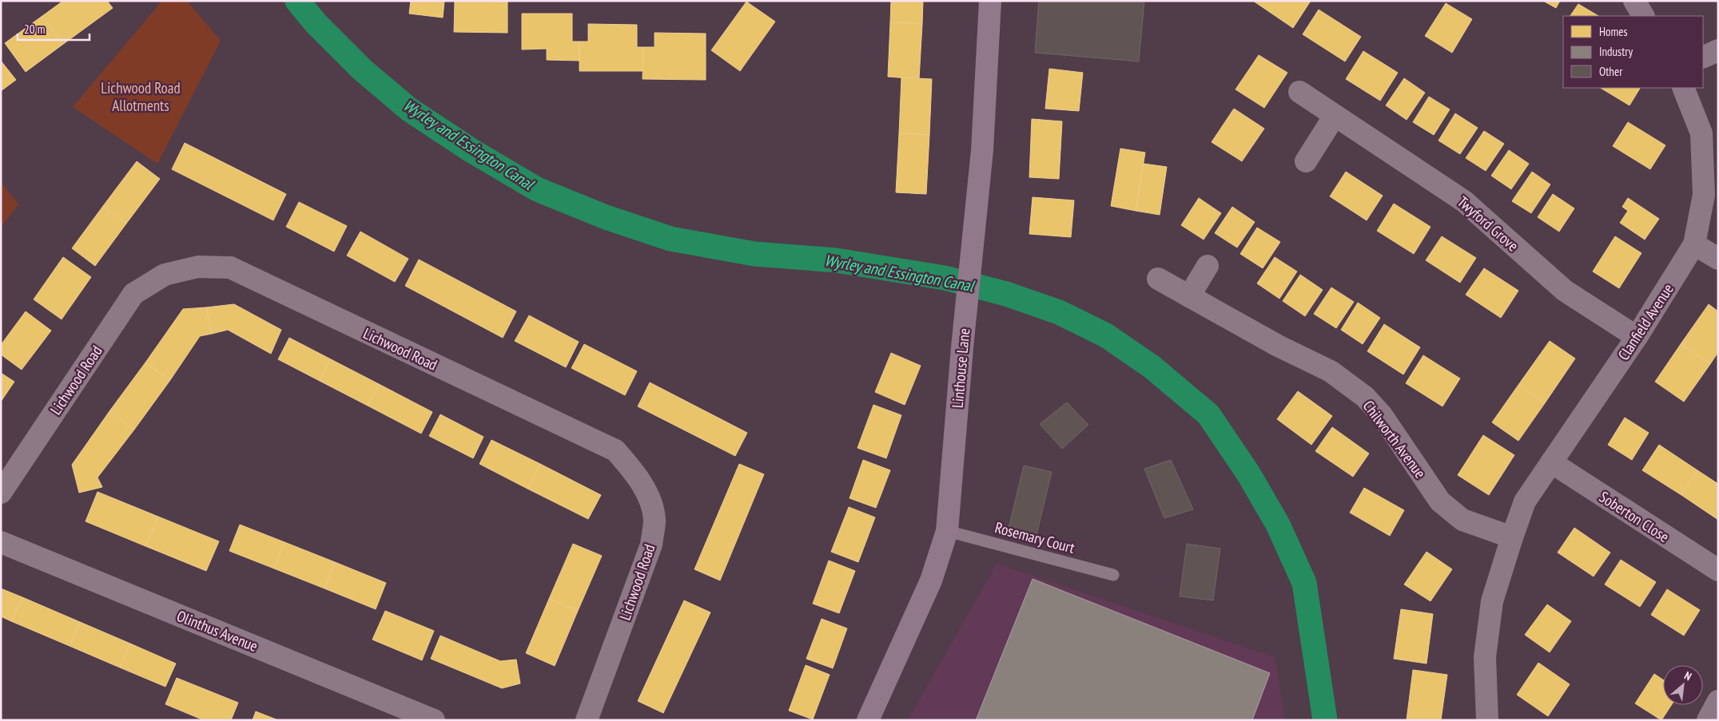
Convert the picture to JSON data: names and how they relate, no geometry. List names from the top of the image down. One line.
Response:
{"streets":{"street":["Twyford Grove","Clanfield Avenue","Lichwood Road","Linthouse Lane","Chilworth Avenue","Soberton Close","Olinthus Avenue"],"lane":["Rosemary Court"]},"crossings":[["Twyford Grove","Clanfield Avenue"],["Clanfield Avenue","Chilworth Avenue"],["Clanfield Avenue","Soberton Close"],["Linthouse Lane","Rosemary Court"]],"water":["Wyrley and Essington Canal"],"parks":["Lichwood Road Allotments"],"legend":["Homes","Industry","Other"],"scale_bar":"20 m","north":"top right"}
